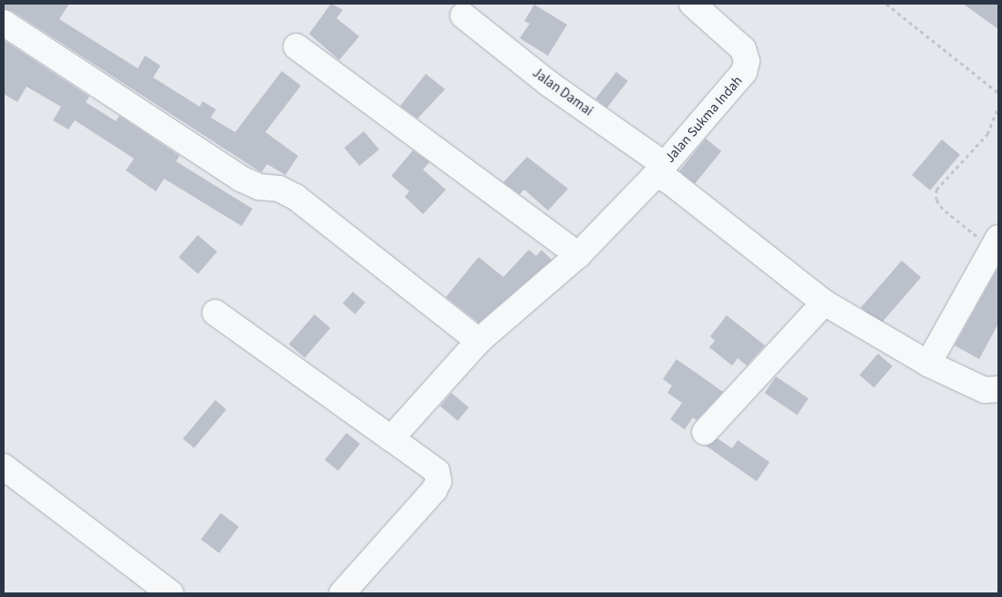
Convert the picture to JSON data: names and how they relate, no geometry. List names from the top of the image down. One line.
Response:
{"streets":{"street":["Jalan Damai","Jalan Sukma Indah"]},"crossings":[["Jalan Damai","Jalan Sukma Indah"]]}
